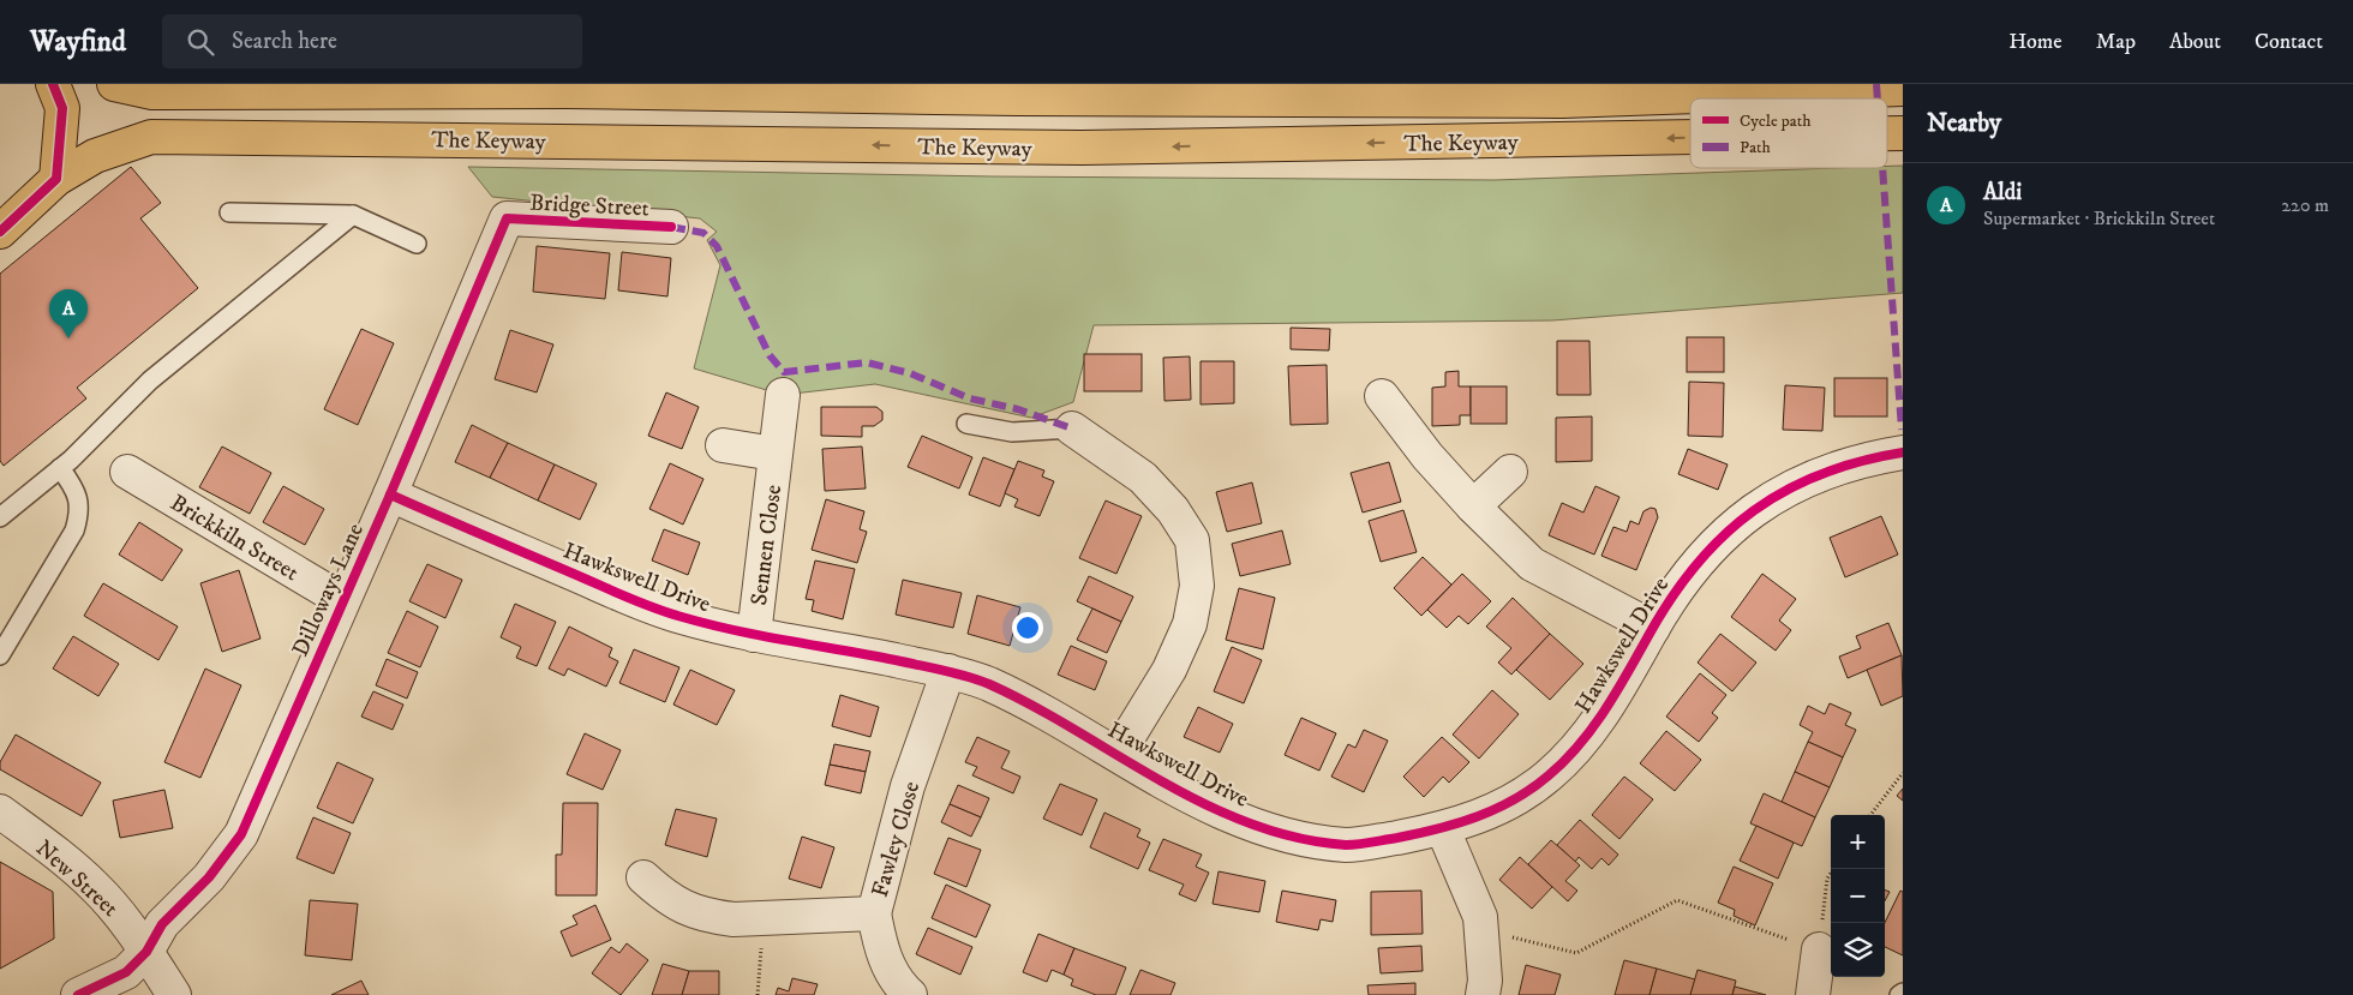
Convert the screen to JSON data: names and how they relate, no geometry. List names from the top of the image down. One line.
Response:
{"streets":{"highway":["The Keyway"],"street":["Bridge Street","Brickkiln Street","Sennen Close","Hawkswell Drive","Dilloways Lane","Fawley Close","New Street"]},"crossings":[["Bridge Street","Dilloways Lane"],["Brickkiln Street","Dilloways Lane"],["Sennen Close","Hawkswell Drive"],["Hawkswell Drive","Dilloways Lane"],["Hawkswell Drive","Fawley Close"],["Dilloways Lane","New Street"]],"legend":["Cycle path","Path"],"page":{"header":"Wayfind","search":"Search here","nav":["Home","Map","About","Contact"],"heading":"Nearby","list":[{"mark":"A","name":"Aldi","note":"Supermarket · Brickkiln Street","value":"220 m"}],"pins":"A","map_buttons":["+","−"]}}
